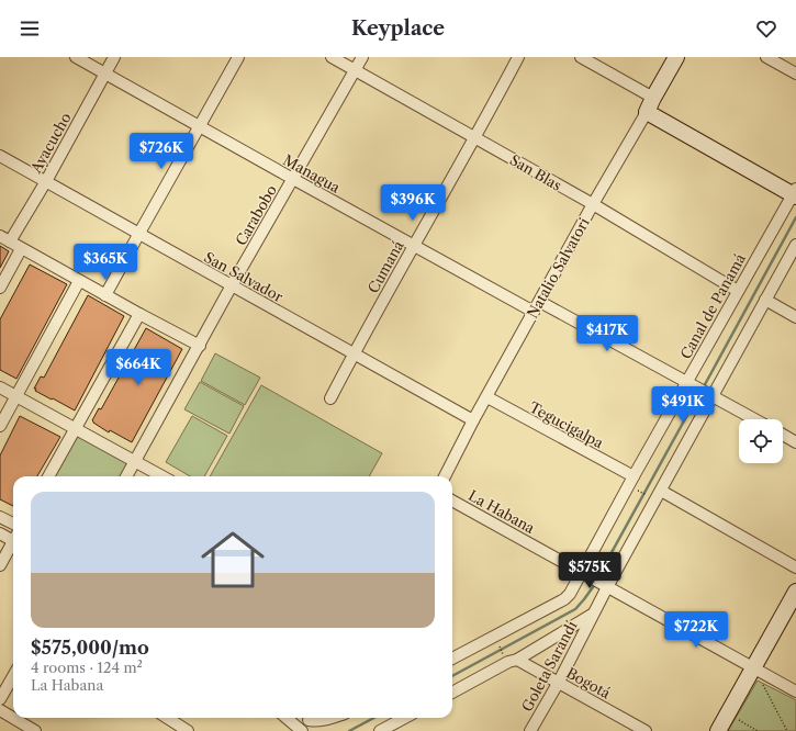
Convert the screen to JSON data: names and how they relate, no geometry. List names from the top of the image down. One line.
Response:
{"streets":{"street":["Ayacucho","San Blas","Managua","Carabobo","Cumaná","Natalio Salvatori","San Salvador","Canal de Panamá","Tegucigalpa","La Habana","Goleta Sarandí","Bogotá"]},"crossings":[["Ayacucho","Managua"],["Ayacucho","San Salvador"],["San Blas","Carabobo"],["San Blas","Cumaná"],["San Blas","Natalio Salvatori"],["San Blas","Canal de Panamá"],["Managua","Carabobo"],["Managua","Cumaná"],["Managua","Natalio Salvatori"],["Carabobo","San Salvador"],["Cumaná","San Salvador"],["Natalio Salvatori","San Salvador"],["Natalio Salvatori","Tegucigalpa"],["Canal de Panamá","Tegucigalpa"],["Canal de Panamá","La Habana"],["Goleta Sarandí","Bogotá"]],"page":{"header":"Keyplace","price":["$726K","$396K","$365K","$417K","$664K","$491K","$575K","$722K"],"list":[{"name":"$575,000/mo","note":"4 rooms · 124 m² · La Habana"}]}}
